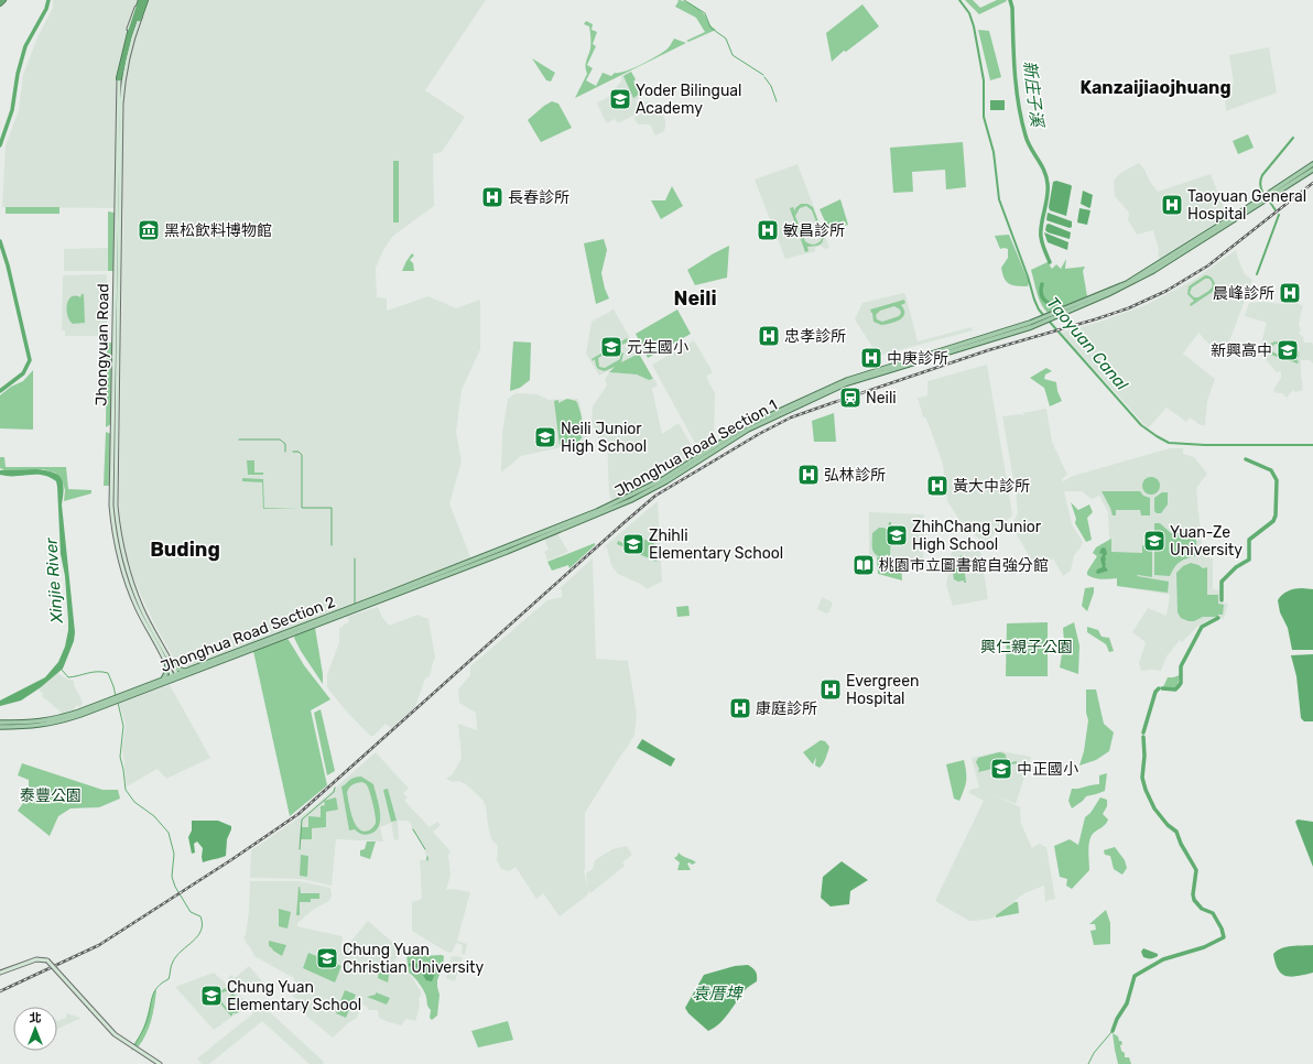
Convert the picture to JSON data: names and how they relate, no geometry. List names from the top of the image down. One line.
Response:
{"streets":{"main road":["Jhongyuan Road","Jhonghua Road Section 1","Jhonghua Road Section 2"]},"crossings":[["Jhongyuan Road","Jhonghua Road Section 2"],["Jhonghua Road Section 1","Jhonghua Road Section 2"]],"districts":["Kanzaijiaojhuang","Neili","Buding"],"water":["新庄子溪","Taoyuan Canal","Xinjie River","袁厝埤"],"parks":["興仁親子公園","泰豐公園"],"places":{"school or university":["Yoder Bilingual Academy","元生國小","新興高中","Neili Junior High School","ZhihChang Junior High School","Yuan-Ze University","Zhihli Elementary School","中正國小","Chung Yuan Christian University","Chung Yuan Elementary School"],"hospital":["長春診所","Taoyuan General Hospital","敏昌診所","晨峰診所","忠孝診所","中庚診所","弘林診所","黃大中診所","Evergreen Hospital","康庭診所"],"museum":["黑松飲料博物館"],"station":["Neili"],"library":["桃園市立圖書館自強分館"]},"north":"top"}
